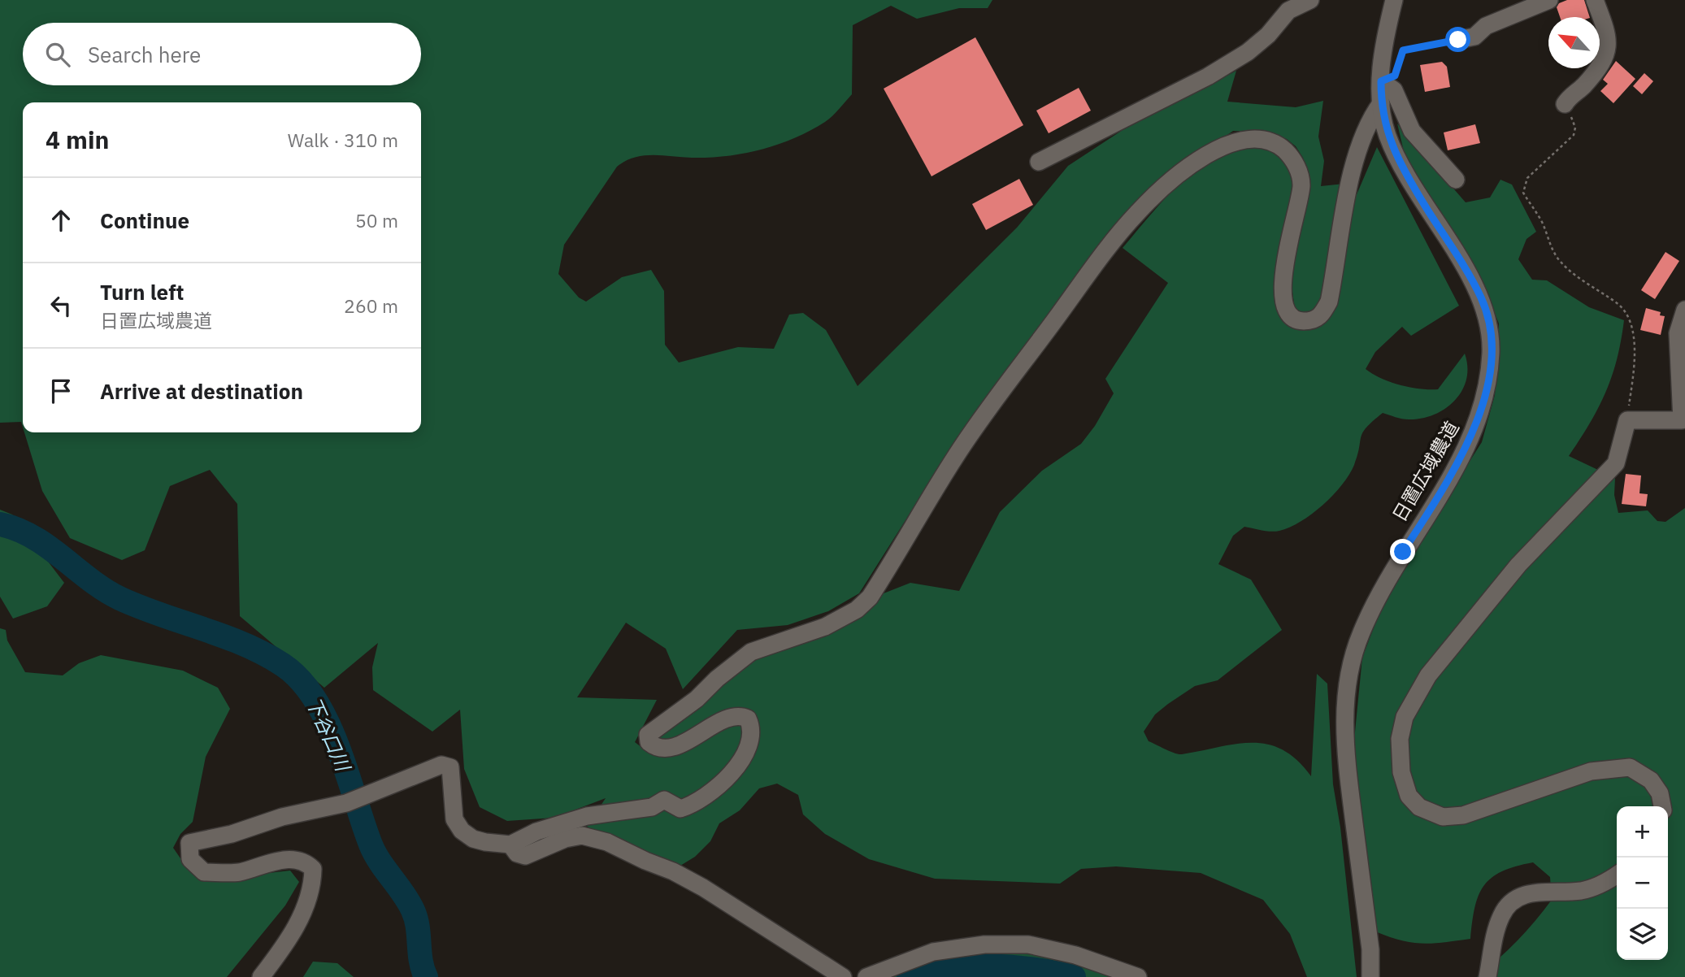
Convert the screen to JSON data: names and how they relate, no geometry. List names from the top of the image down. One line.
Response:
{"streets":{"street":["日置広域農道"]},"water":["下谷口川"],"north":"top left","page":{"search":"Search here","heading":["4 min","Walk · 310 m"],"list":[["Continue","50 m"],["Turn left","日置広域農道","260 m"],"Arrive at destination"],"map_buttons":["+","−"]}}
